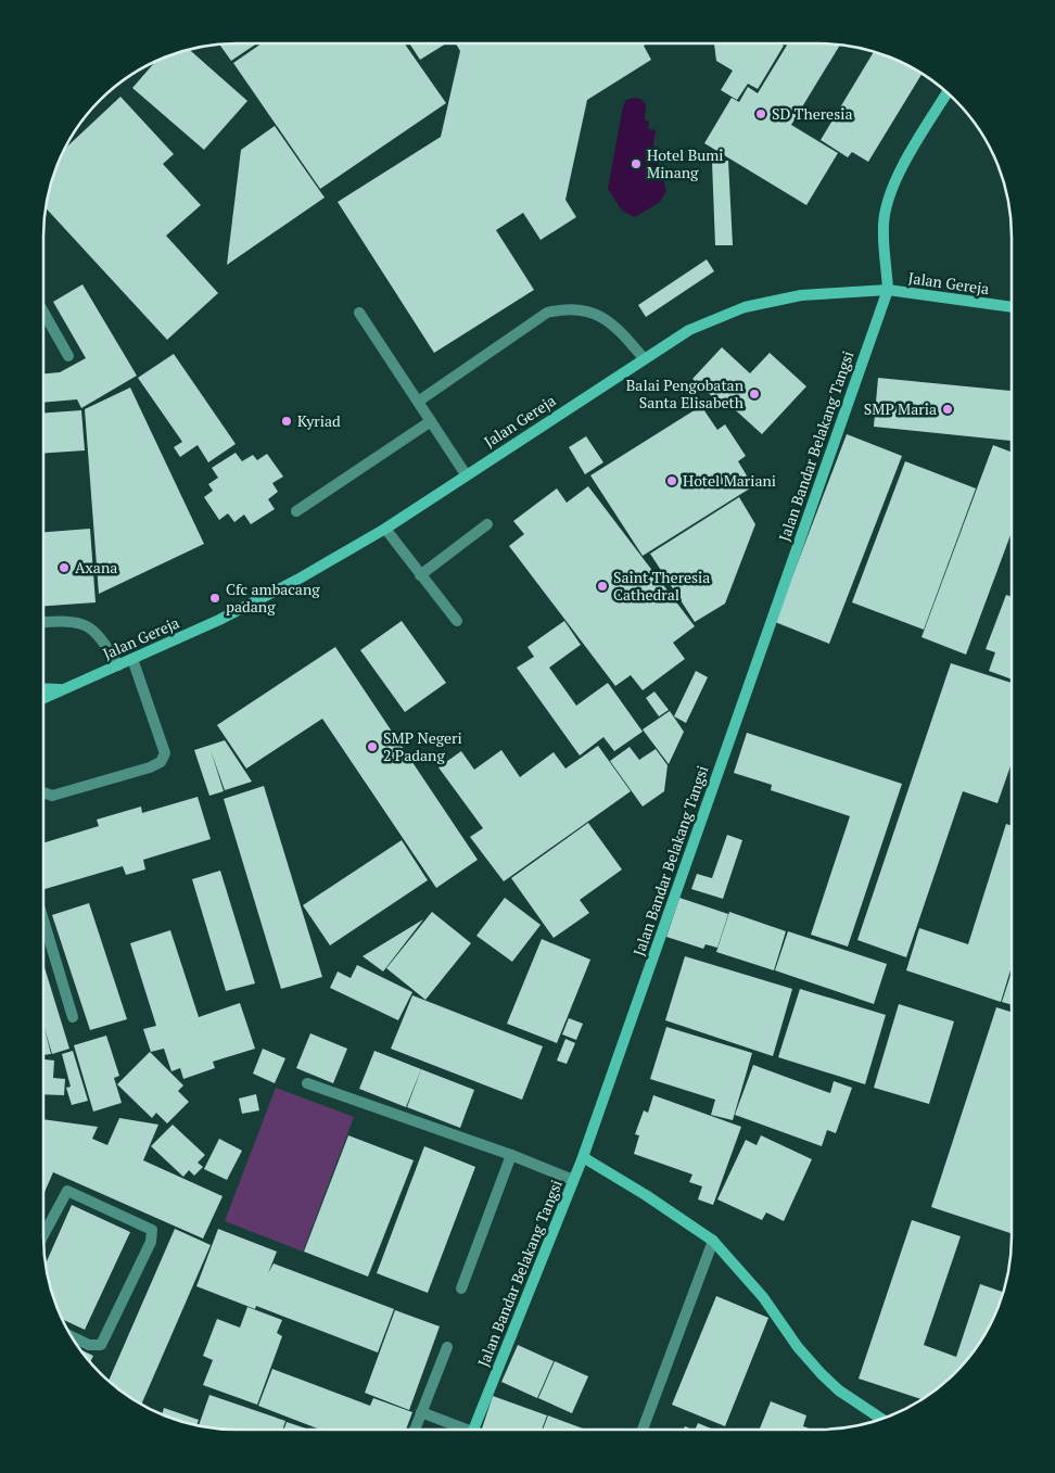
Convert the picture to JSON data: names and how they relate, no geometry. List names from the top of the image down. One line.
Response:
{"streets":{"street":["Jalan Gereja","Jalan Bandar Belakang Tangsi"]},"crossings":[["Jalan Gereja","Jalan Bandar Belakang Tangsi"]],"places":["SD Theresia","Hotel Bumi Minang","Balai Pengobatan Santa Elisabeth","SMP Maria","Kyriad","Hotel Mariani","Axana","Saint Theresia Cathedral","Cfc ambacang padang","SMP Negeri 2 Padang"]}
